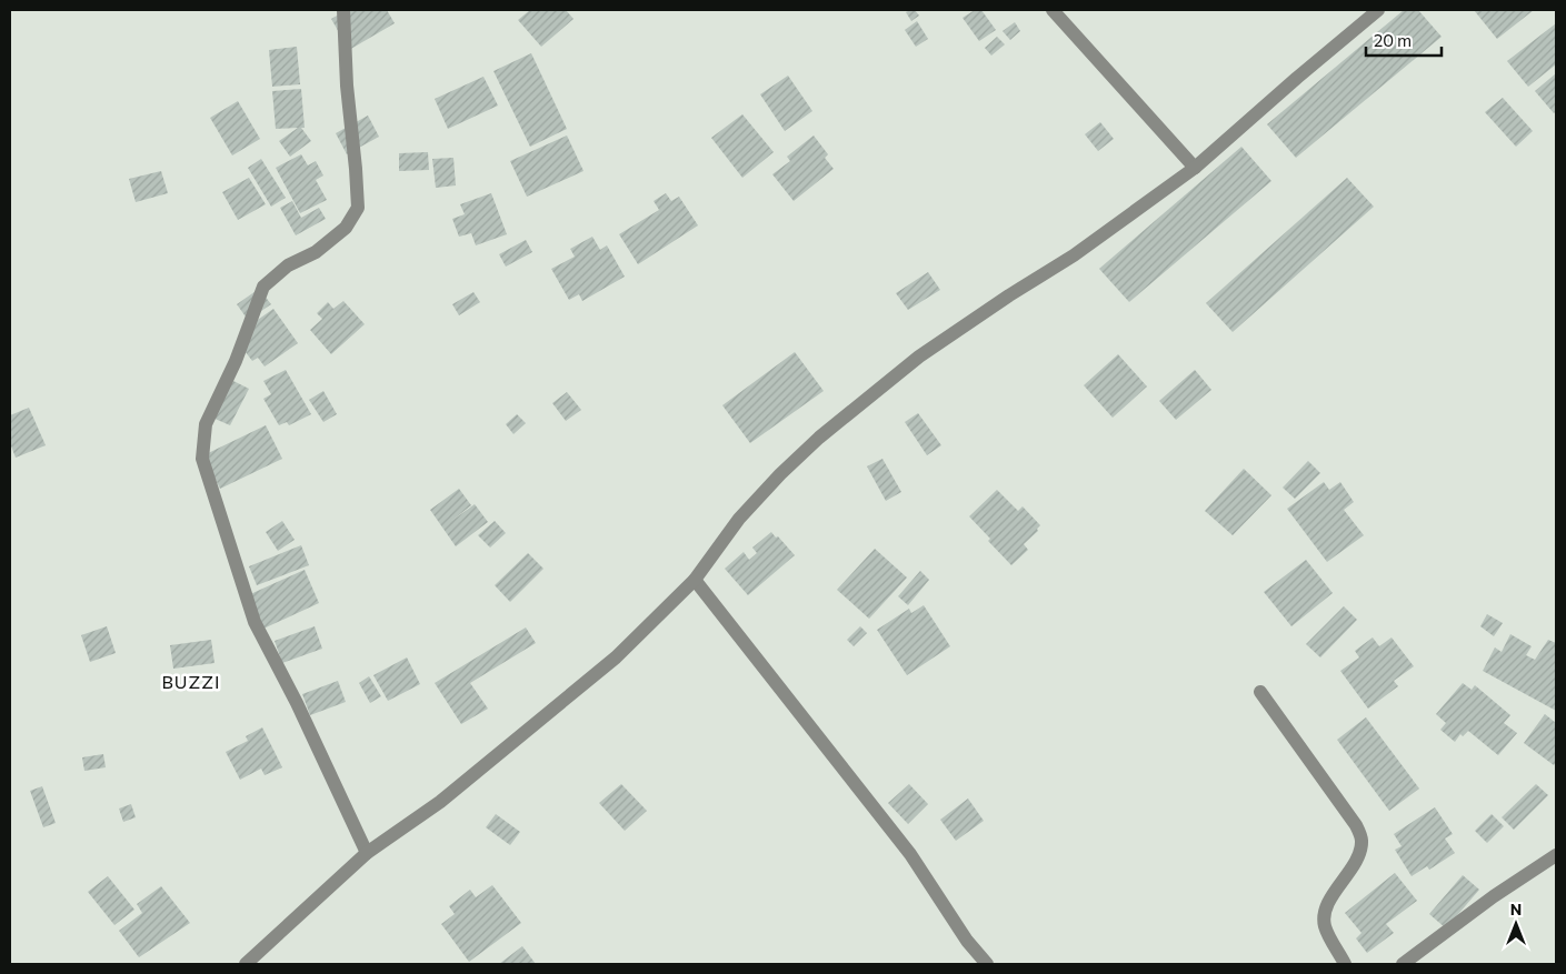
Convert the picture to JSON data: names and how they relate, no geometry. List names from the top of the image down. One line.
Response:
{"districts":["BUZZI"],"scale_bar":"20 m","north":"top"}
